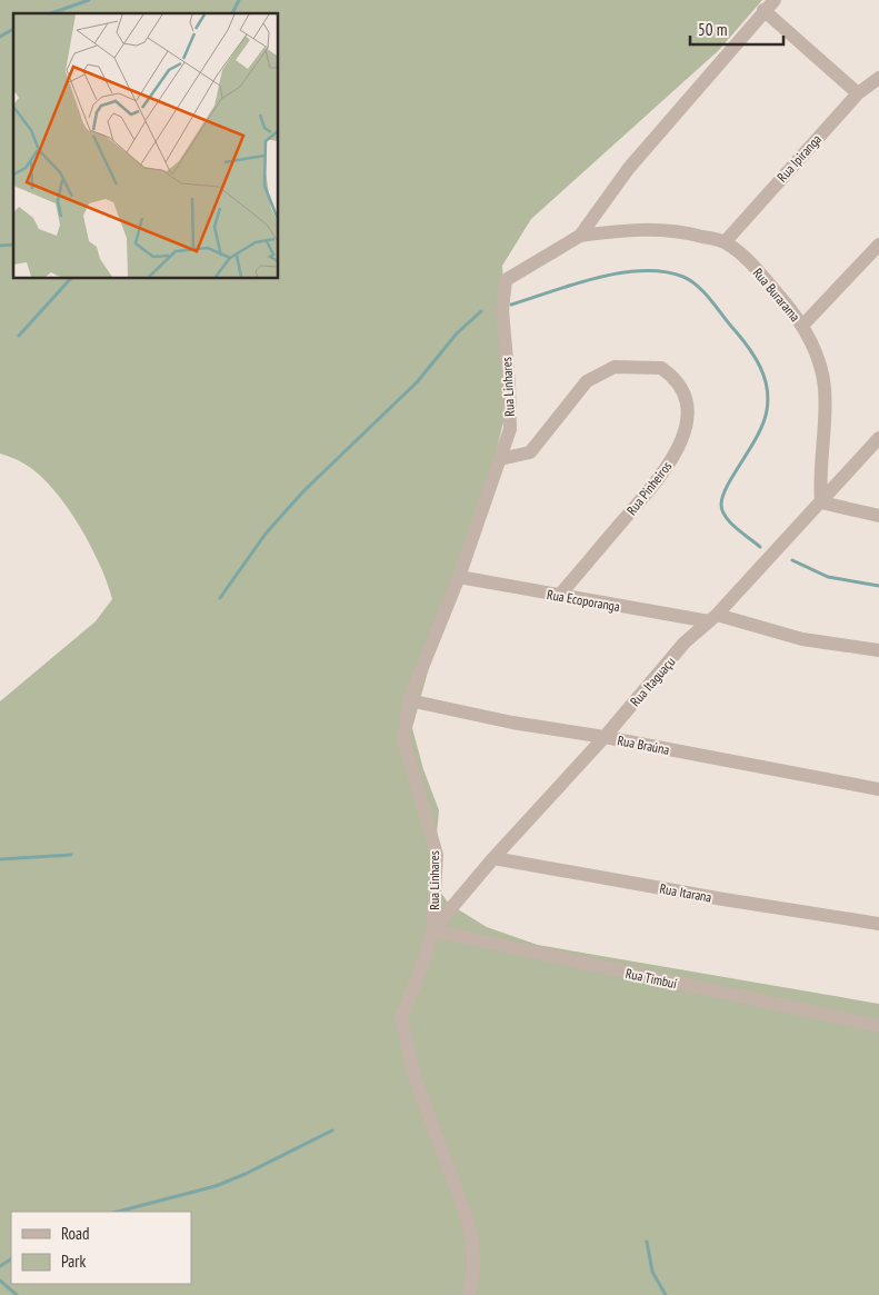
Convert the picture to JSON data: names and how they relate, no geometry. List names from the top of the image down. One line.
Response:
{"streets":{"street":["Rua Ipiranga","Rua Burarama","Rua Linhares","Rua Pinheiros","Rua Ecoporanga","Rua Itaguaçu","Rua Braúna","Rua Itarana","Rua Timbuí"]},"crossings":[["Rua Ipiranga","Rua Burarama"],["Rua Burarama","Rua Linhares"],["Rua Burarama","Rua Itaguaçu"],["Rua Linhares","Rua Pinheiros"],["Rua Linhares","Rua Ecoporanga"],["Rua Linhares","Rua Itaguaçu"],["Rua Linhares","Rua Braúna"],["Rua Linhares","Rua Timbuí"],["Rua Pinheiros","Rua Ecoporanga"],["Rua Ecoporanga","Rua Itaguaçu"],["Rua Itaguaçu","Rua Braúna"],["Rua Itaguaçu","Rua Itarana"],["Rua Itaguaçu","Rua Timbuí"]],"legend":["Road","Park"],"scale_bar":"50 m"}
